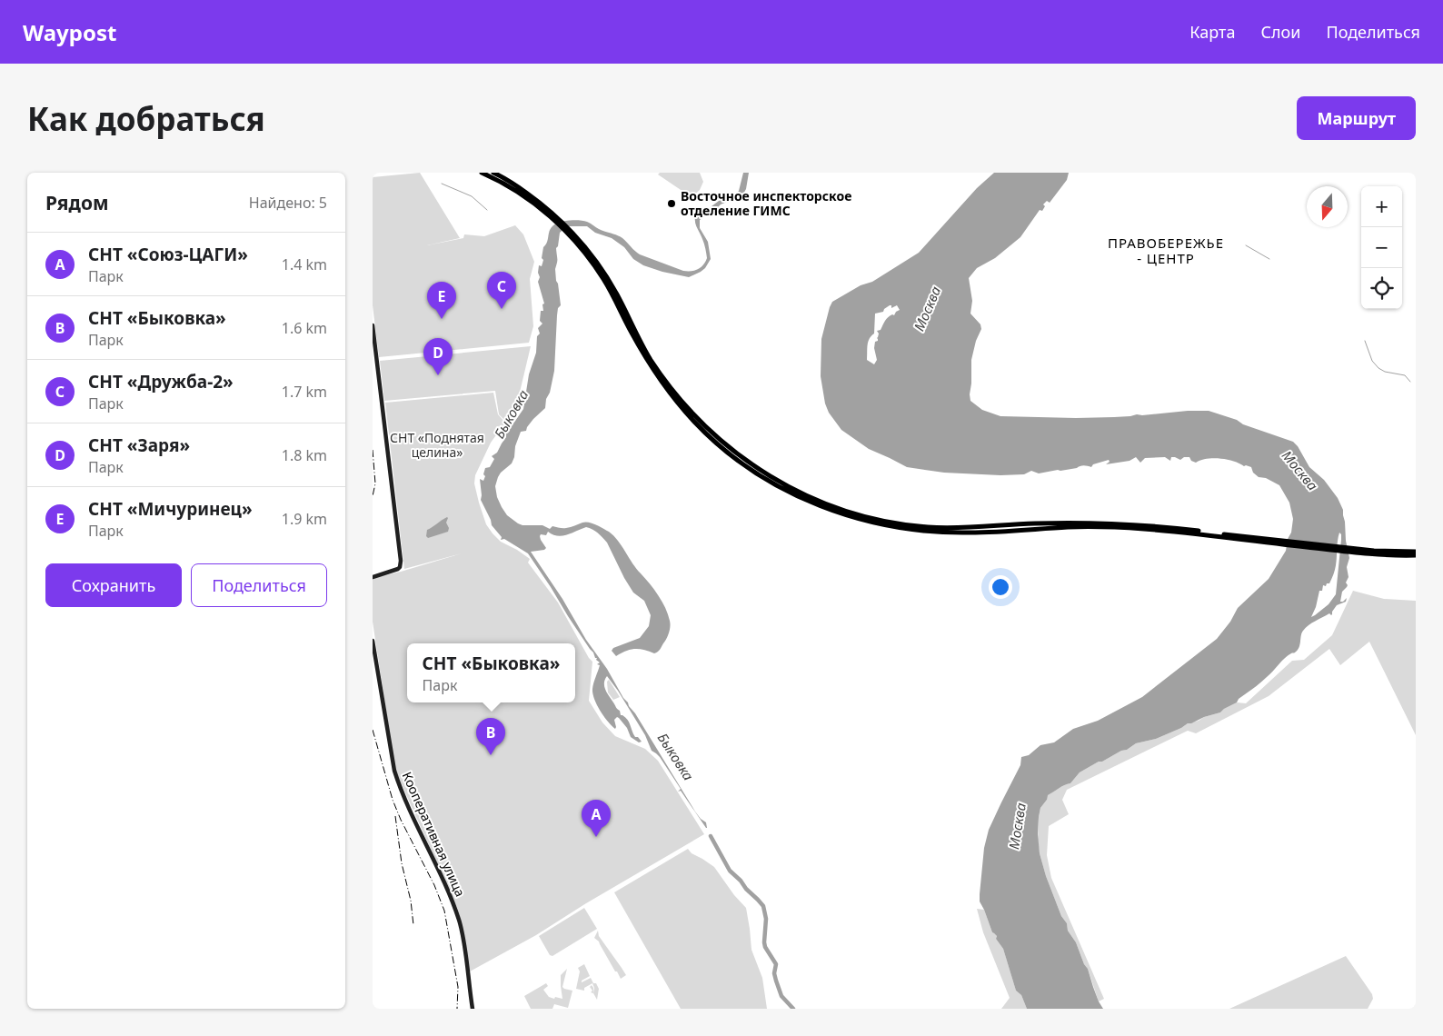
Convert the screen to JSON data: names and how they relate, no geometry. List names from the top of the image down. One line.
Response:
{"streets":{"main road":["Кооперативная улица"]},"districts":["ПРАВОБЕРЕЖЬЕ - ЦЕНТР"],"water":["Москва","Быковка"],"parks":["СНТ «Поднятая целина»"],"places":["Восточное инспекторское отделение ГИМС"],"north":"bottom","page":{"header":"Waypost","nav":["Карта","Слои","Поделиться"],"buttons":["Маршрут",["Сохранить","Поделиться"]],"title":"Как добраться","heading":["Рядом","Найдено: 5"],"map_buttons":["+","−"],"list":[{"mark":"A","name":"СНТ «Союз-ЦАГИ»","note":"Парк","value":"1.4 km"},{"mark":"B","name":"СНТ «Быковка»","note":"Парк","value":"1.6 km"},{"mark":"C","name":"СНТ «Дружба-2»","note":"Парк","value":"1.7 km"},{"mark":"D","name":"СНТ «Заря»","note":"Парк","value":"1.8 km"},{"mark":"E","name":"СНТ «Мичуринец»","note":"Парк","value":"1.9 km"}],"pins":["C","E","D","B","A"],"popup":["СНТ «Быковка»","Парк"]}}
